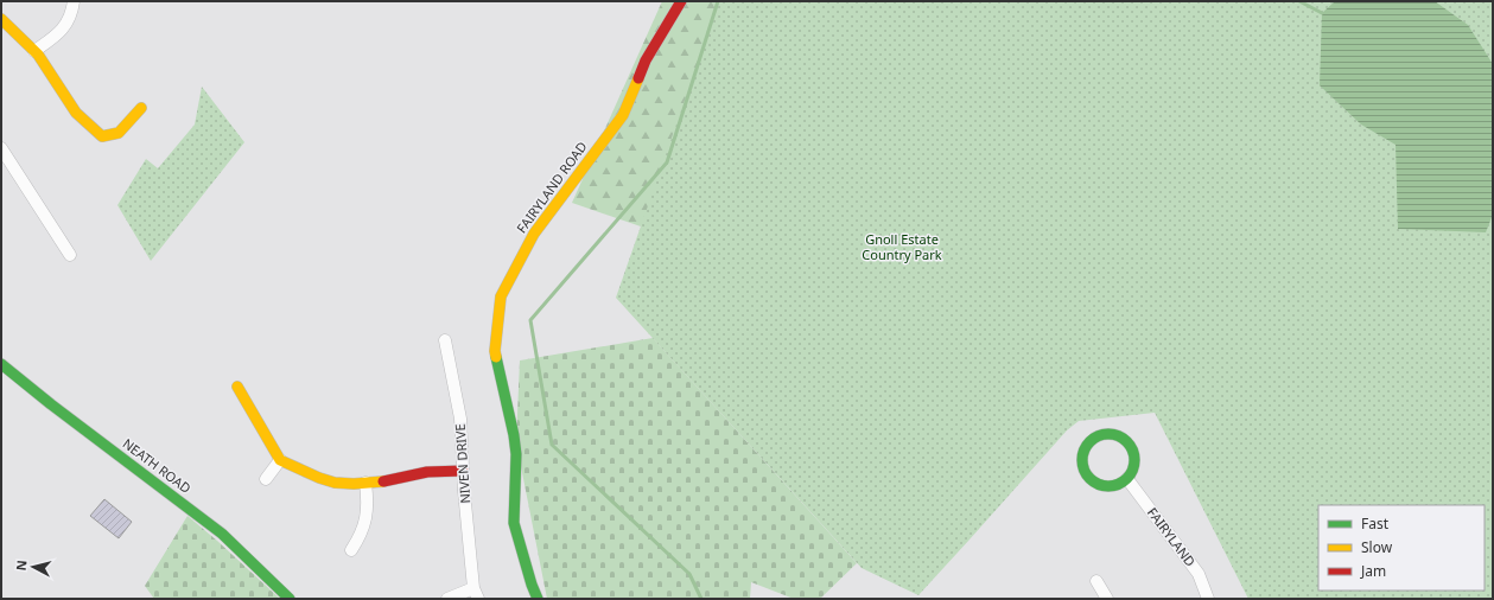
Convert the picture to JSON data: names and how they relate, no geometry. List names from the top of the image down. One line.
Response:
{"streets":{"street":["FAIRYLAND ROAD","NIVEN DRIVE","NEATH ROAD","FAIRYLAND"]},"parks":["Gnoll Estate Country Park"],"legend":["Fast","Slow","Jam"],"north":"left"}
